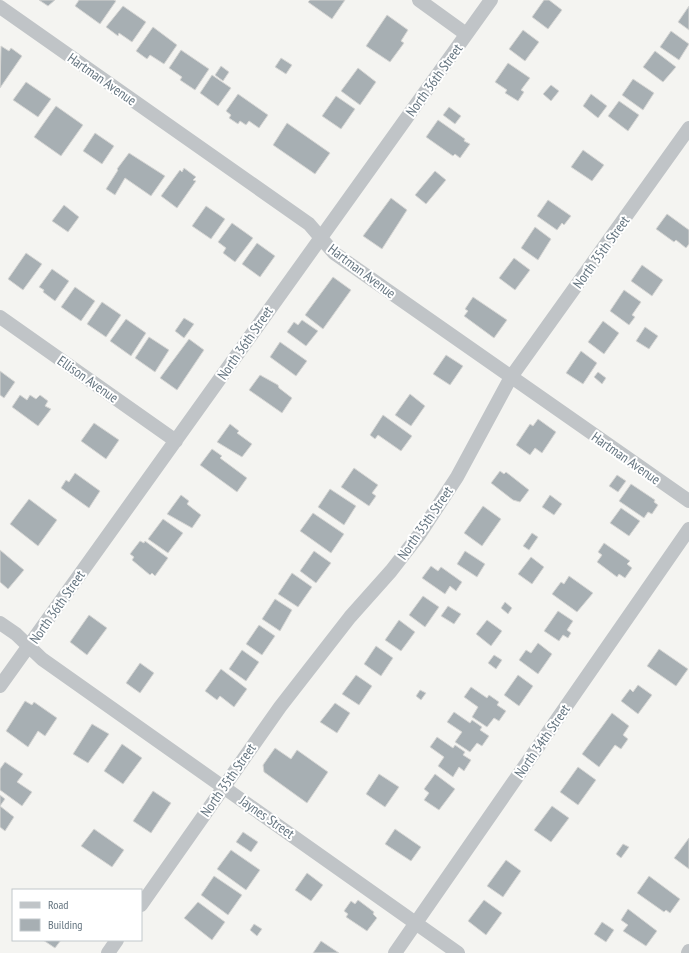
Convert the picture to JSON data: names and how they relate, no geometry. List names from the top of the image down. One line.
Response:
{"streets":{"street":["Hartman Avenue","North 36th Street","North 35th Street","Ellison Avenue","North 34th Street","Jaynes Street"]},"crossings":[["Hartman Avenue","North 36th Street"],["Hartman Avenue","North 35th Street"],["North 36th Street","Ellison Avenue"],["North 36th Street","Jaynes Street"],["North 35th Street","Jaynes Street"],["North 34th Street","Jaynes Street"]],"legend":["Road","Building"]}
